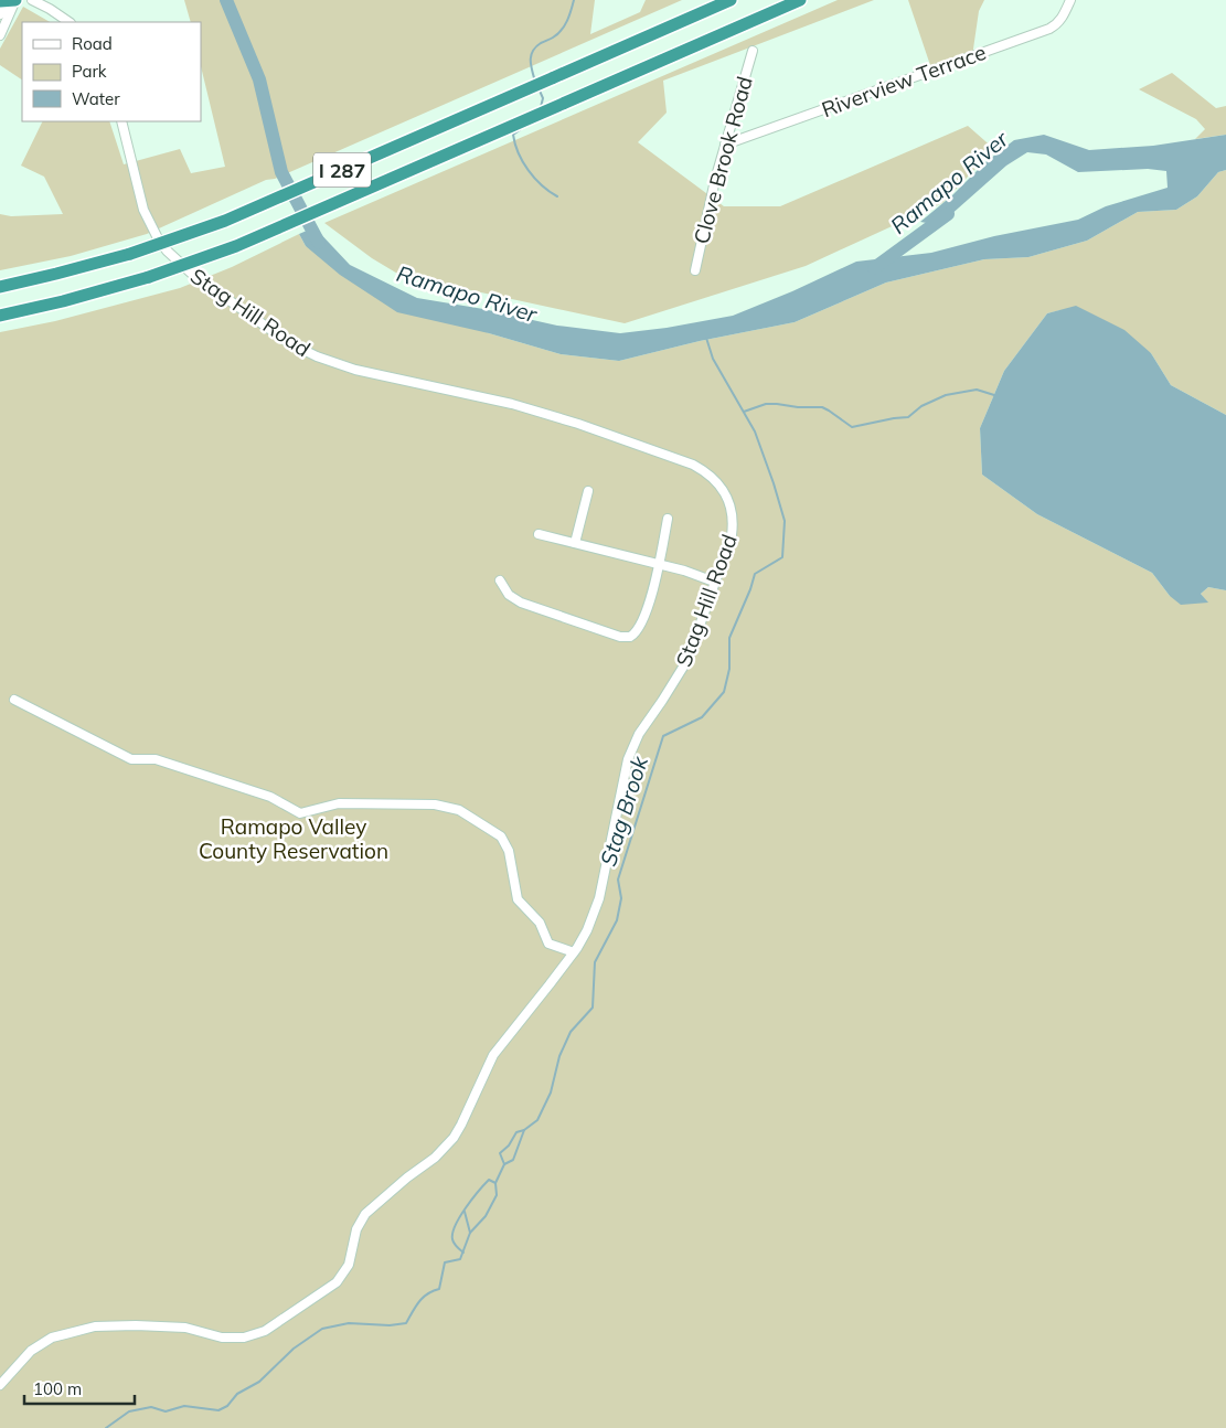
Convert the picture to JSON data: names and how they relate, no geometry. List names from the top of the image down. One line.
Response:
{"streets":{"highway":["I 287"],"street":["Riverview Terrace","Clove Brook Road","Stag Hill Road"]},"crossings":[["Riverview Terrace","Clove Brook Road"]],"water":["Ramapo River","Stag Brook"],"parks":["Ramapo Valley County Reservation"],"legend":["Road","Park","Water"],"scale_bar":"100 m"}
